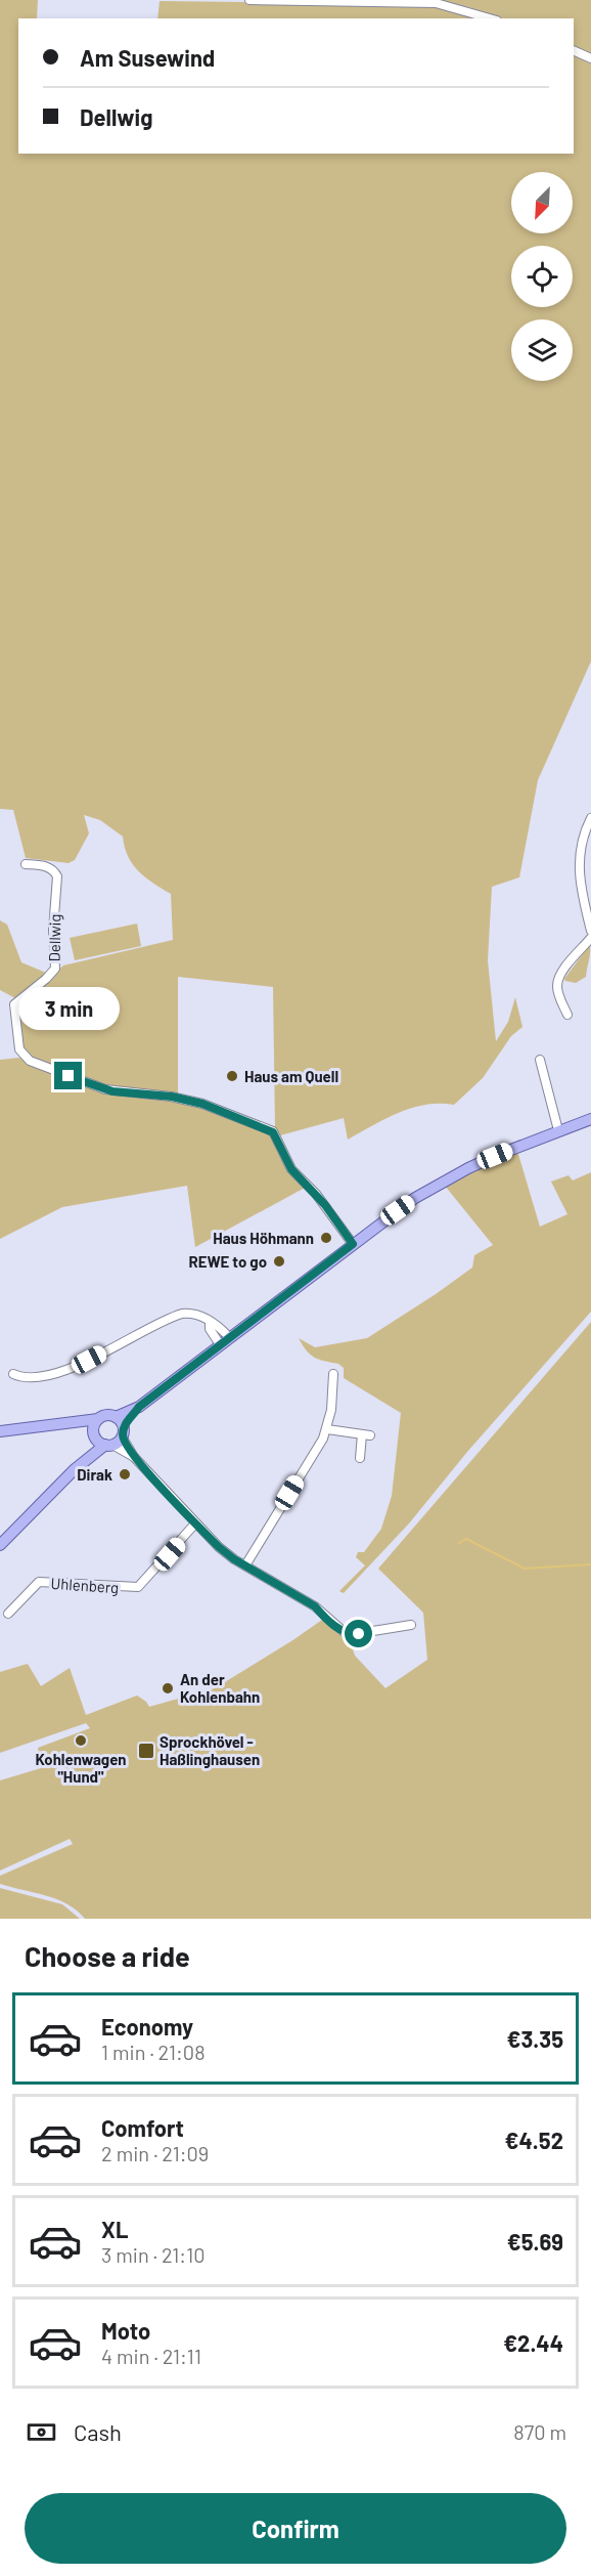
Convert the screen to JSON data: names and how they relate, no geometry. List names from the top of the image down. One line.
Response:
{"streets":{"street":["Dellwig","Uhlenberg"]},"places":{"other":["Haus am Quell","Haus Höhmann","REWE to go","Dirak","An der Kohlenbahn","Kohlenwagen \"Hund\""],"transit":["Sprockhövel - Haßlinghausen"]},"north":"bottom left","page":{"banner":["Am Susewind","Dellwig"],"bubble":"3 min","heading":"Choose a ride","list":[{"name":"Economy","note":"1 min · 21:08","value":"€3.35"},{"name":"Comfort","note":"2 min · 21:09","value":"€4.52"},{"name":"XL","note":"3 min · 21:10","value":"€5.69"},{"name":"Moto","note":"4 min · 21:11","value":"€2.44"}],"pay":["Cash","870 m"],"buttons":"Confirm"}}
